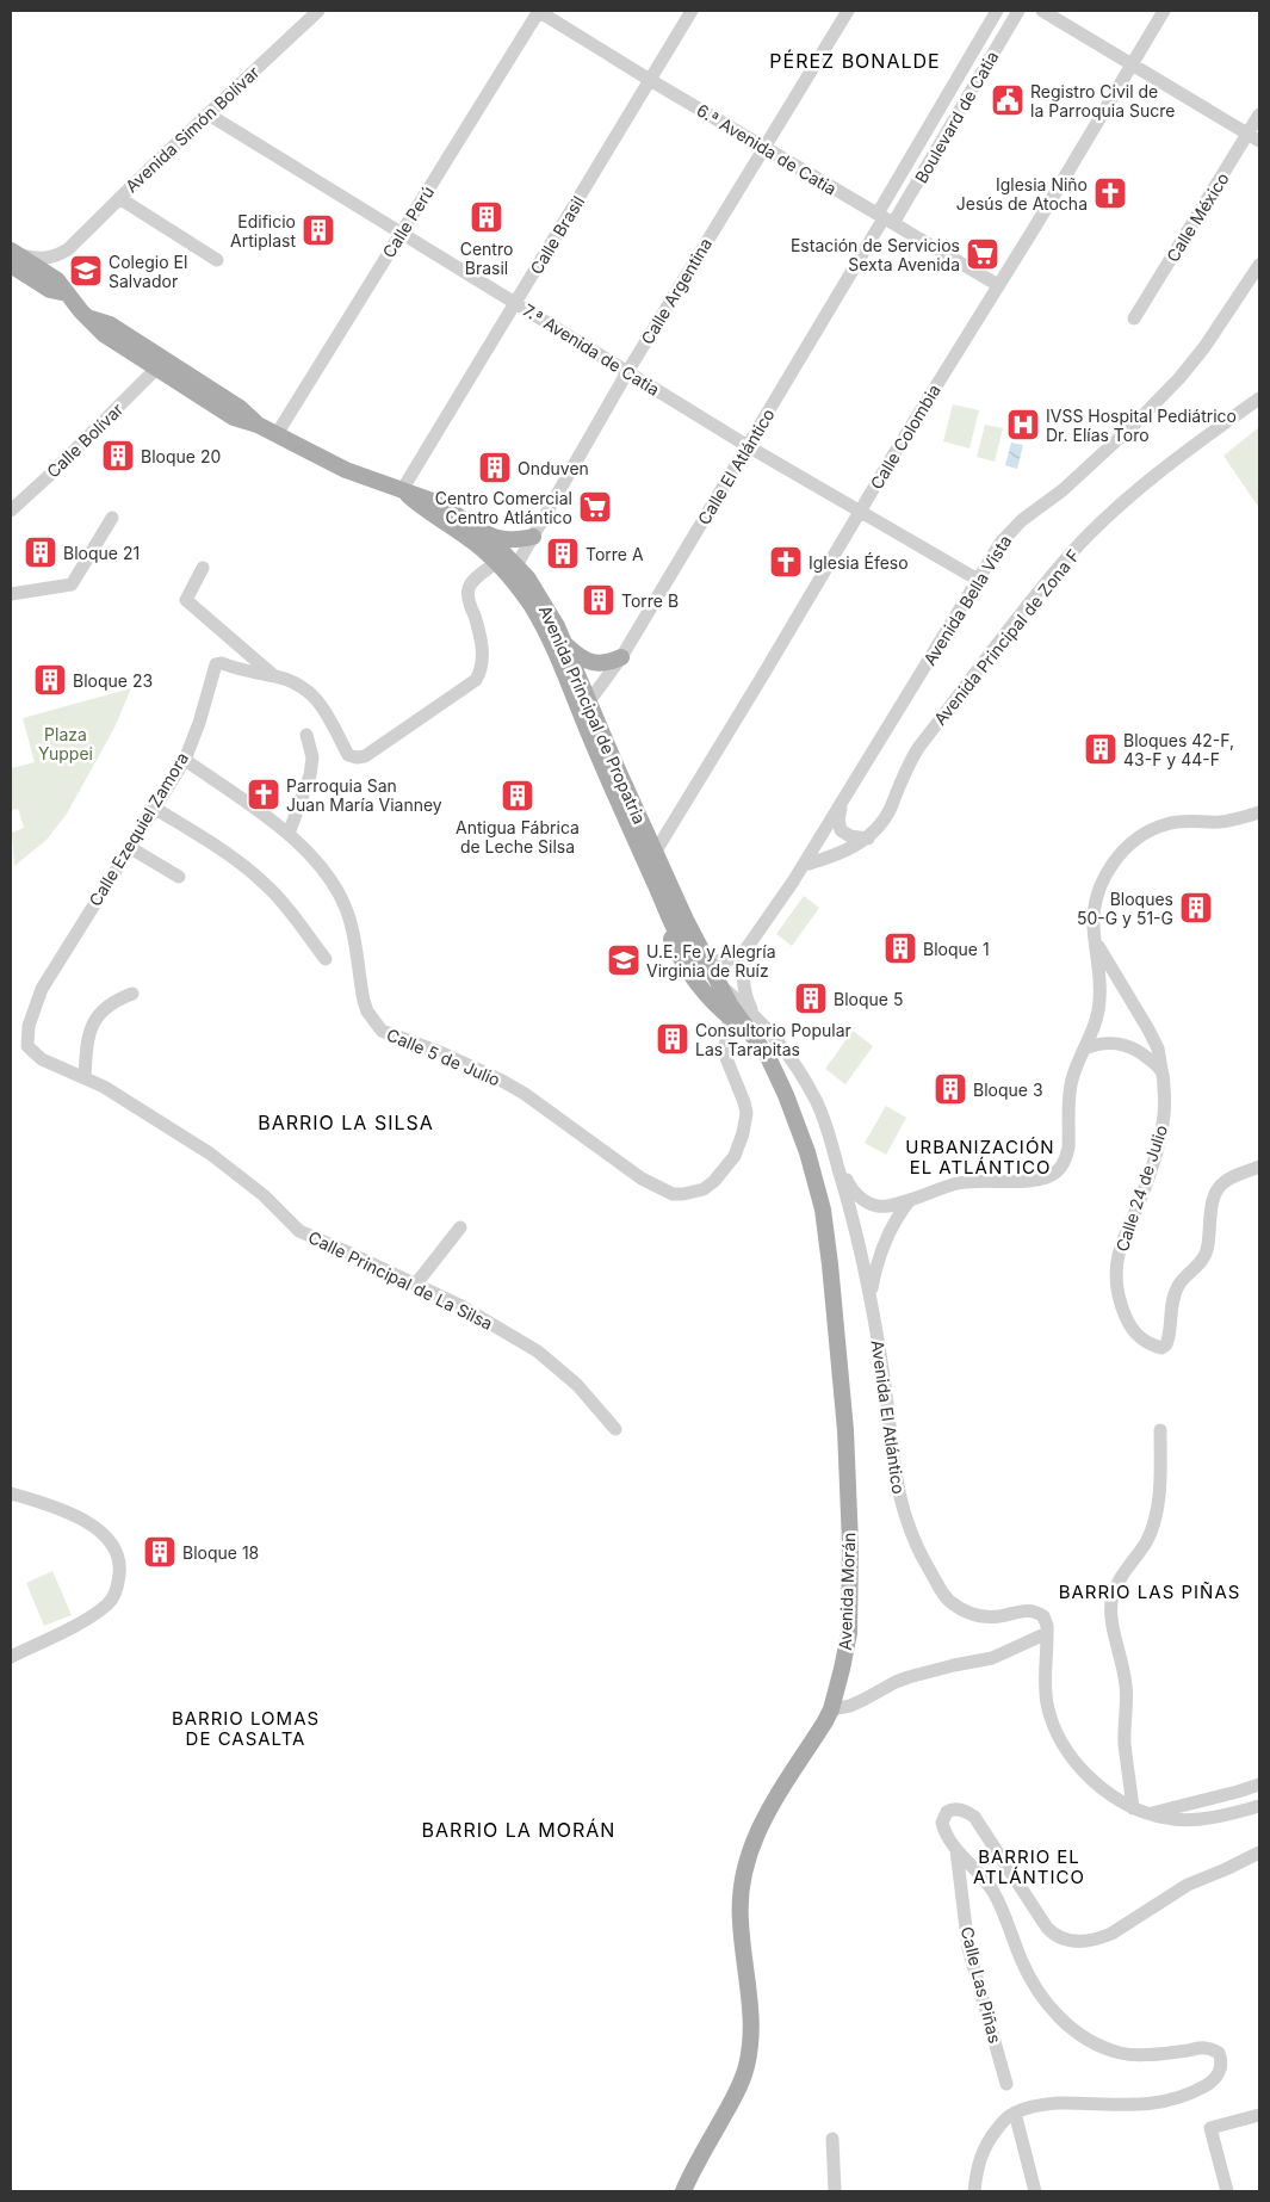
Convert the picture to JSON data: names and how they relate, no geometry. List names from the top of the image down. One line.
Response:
{"streets":{"main road":["Avenida Principal de Propatria","Avenida Morán"],"street":["Boulevard de Catia","Avenida Simón Bolívar","6.ª Avenida de Catia","Calle México","Calle Perú","Calle Brasil","Calle Argentina","7.ª Avenida de Catia","Calle Colombia","Calle Bolívar","Calle El Atlántico","Avenida Bella Vista","Avenida Principal de Zona F","Calle Ezequiel Zamora","Calle 5 de Julio","Calle 24 de Julio","Calle Principal de La Silsa","Avenida El Atlántico","Calle Las Piñas"]},"crossings":[["Boulevard de Catia","6.ª Avenida de Catia"],["Boulevard de Catia","Calle El Atlántico"],["Avenida Simón Bolívar","7.ª Avenida de Catia"],["Avenida Simón Bolívar","Avenida Principal de Propatria"],["6.ª Avenida de Catia","Calle Perú"],["6.ª Avenida de Catia","Calle Brasil"],["6.ª Avenida de Catia","Calle Argentina"],["6.ª Avenida de Catia","Calle Colombia"],["6.ª Avenida de Catia","Calle El Atlántico"],["Calle Perú","7.ª Avenida de Catia"],["Calle Perú","Avenida Principal de Propatria"],["Calle Brasil","7.ª Avenida de Catia"],["Calle Brasil","Avenida Principal de Propatria"],["Calle Argentina","7.ª Avenida de Catia"],["Calle Argentina","Avenida Principal de Propatria"],["Calle Argentina","Calle Ezequiel Zamora"],["7.ª Avenida de Catia","Calle Colombia"],["7.ª Avenida de Catia","Calle El Atlántico"],["7.ª Avenida de Catia","Avenida Bella Vista"],["Calle Colombia","Avenida Principal de Propatria"],["Calle Bolívar","Avenida Principal de Propatria"],["Calle El Atlántico","Avenida Principal de Propatria"],["Avenida Bella Vista","Avenida Principal de Zona F"],["Avenida Bella Vista","Avenida Principal de Propatria"],["Avenida Bella Vista","Avenida El Atlántico"],["Avenida Bella Vista","Avenida Morán"],["Avenida Principal de Propatria","Avenida Morán"],["Calle Ezequiel Zamora","Calle 5 de Julio"],["Calle Ezequiel Zamora","Calle Principal de La Silsa"],["Calle 5 de Julio","Avenida Morán"],["Avenida El Atlántico","Avenida Morán"]],"districts":["PÉREZ BONALDE","BARRIO LA SILSA","URBANIZACIÓN EL ATLÁNTICO","BARRIO LAS PIÑAS","BARRIO LOMAS DE CASALTA","BARRIO LA MORÁN","BARRIO EL ATLÁNTICO"],"parks":["Plaza Yuppei"],"places":{"public building":["Registro Civil de la Parroquia Sucre"],"church":["Iglesia Niño Jesús de Atocha","Iglesia Éfeso","Parroquia San Juan María Vianney"],"building":["Centro Brasil","Edificio Artiplast","Bloque 20","Onduven","Bloque 21","Torre A","Torre B","Bloque 23","Bloques 42-F, 43-F y 44-F","Antigua Fábrica de Leche Silsa","Bloques 50-G y 51-G","Bloque 1","Bloque 5","Consultorio Popular Las Tarapitas","Bloque 3","Bloque 18"],"supermarket":["Estación de Servicios Sexta Avenida","Centro Comercial Centro Atlántico"],"school or university":["Colegio El Salvador","U.E. Fe y Alegría Virginia de Ruíz"],"hospital":["IVSS Hospital Pediátrico Dr. Elías Toro"]}}
